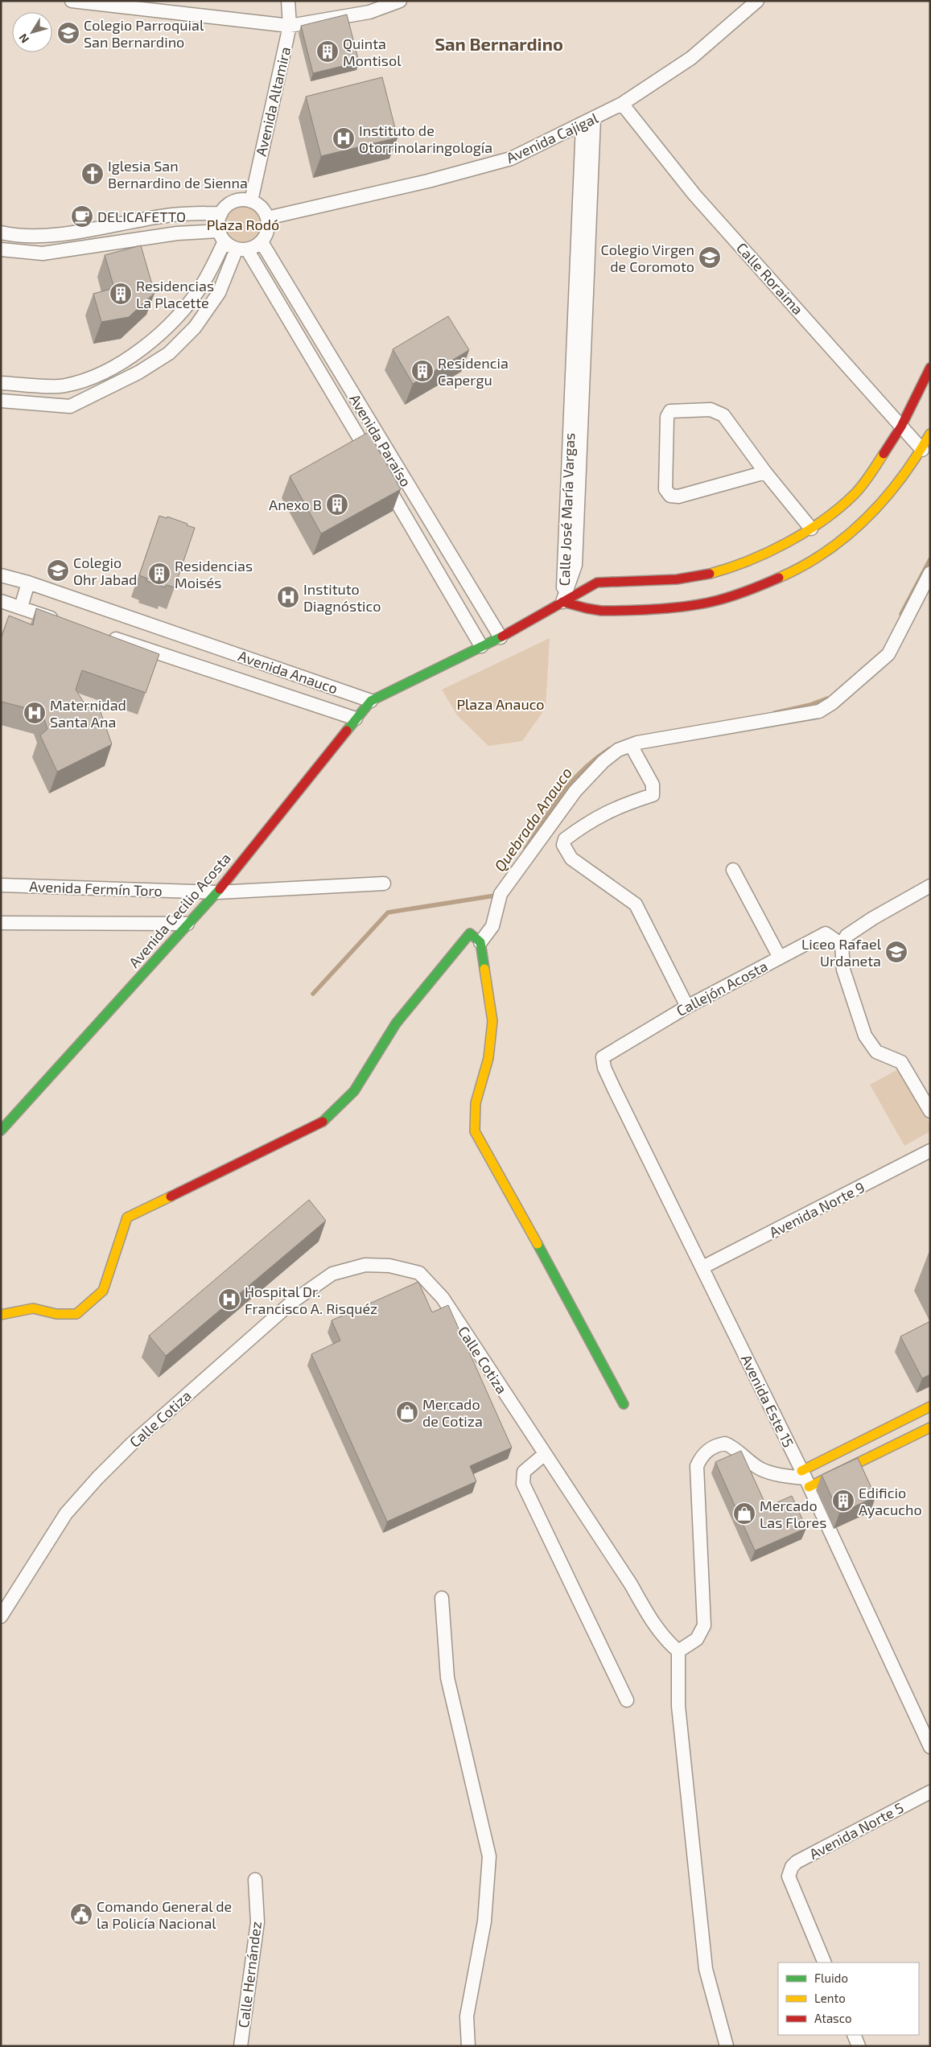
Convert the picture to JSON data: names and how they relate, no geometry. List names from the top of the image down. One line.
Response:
{"streets":{"main road":["Avenida Cecilio Acosta"],"street":["Avenida Altamira","Avenida Cajigal","Calle Roraima","Avenida Paraíso","Calle José María Vargas","Avenida Anauco","Avenida Fermín Toro","Callejón Acosta","Avenida Norte 9","Calle Cotiza","Avenida Este 15","Avenida Norte 5","Calle Hernández"]},"crossings":[["Avenida Altamira","Avenida Cajigal"],["Avenida Altamira","Avenida Paraíso"],["Avenida Cajigal","Calle Roraima"],["Avenida Cajigal","Avenida Paraíso"],["Avenida Cajigal","Calle José María Vargas"],["Avenida Anauco","Avenida Cecilio Acosta"],["Avenida Fermín Toro","Avenida Cecilio Acosta"],["Callejón Acosta","Avenida Este 15"],["Avenida Norte 9","Avenida Este 15"]],"districts":["San Bernardino"],"water":["Quebrada Anauco"],"parks":["Plaza Rodó","Plaza Anauco"],"places":{"school or university":["Colegio Parroquial San Bernardino","Colegio Virgen de Coromoto","Colegio Ohr Jabad","Liceo Rafael Urdaneta"],"building":["Quinta Montisol","Residencias La Placette","Residencia Capergu","Anexo B","Residencias Moisés","Edificio Ayacucho"],"hospital":["Instituto de Otorrinolaringología","Instituto Diagnóstico","Maternidad Santa Ana","Hospital Dr. Francisco A. Risquéz"],"church":["Iglesia San Bernardino de Sienna"],"cafe":["DELICAFETTO"],"shop":["Mercado de Cotiza","Mercado Las Flores"],"public building":["Comando General de la Policía Nacional"]},"legend":["Fluido","Lento","Atasco"],"north":"bottom left"}
